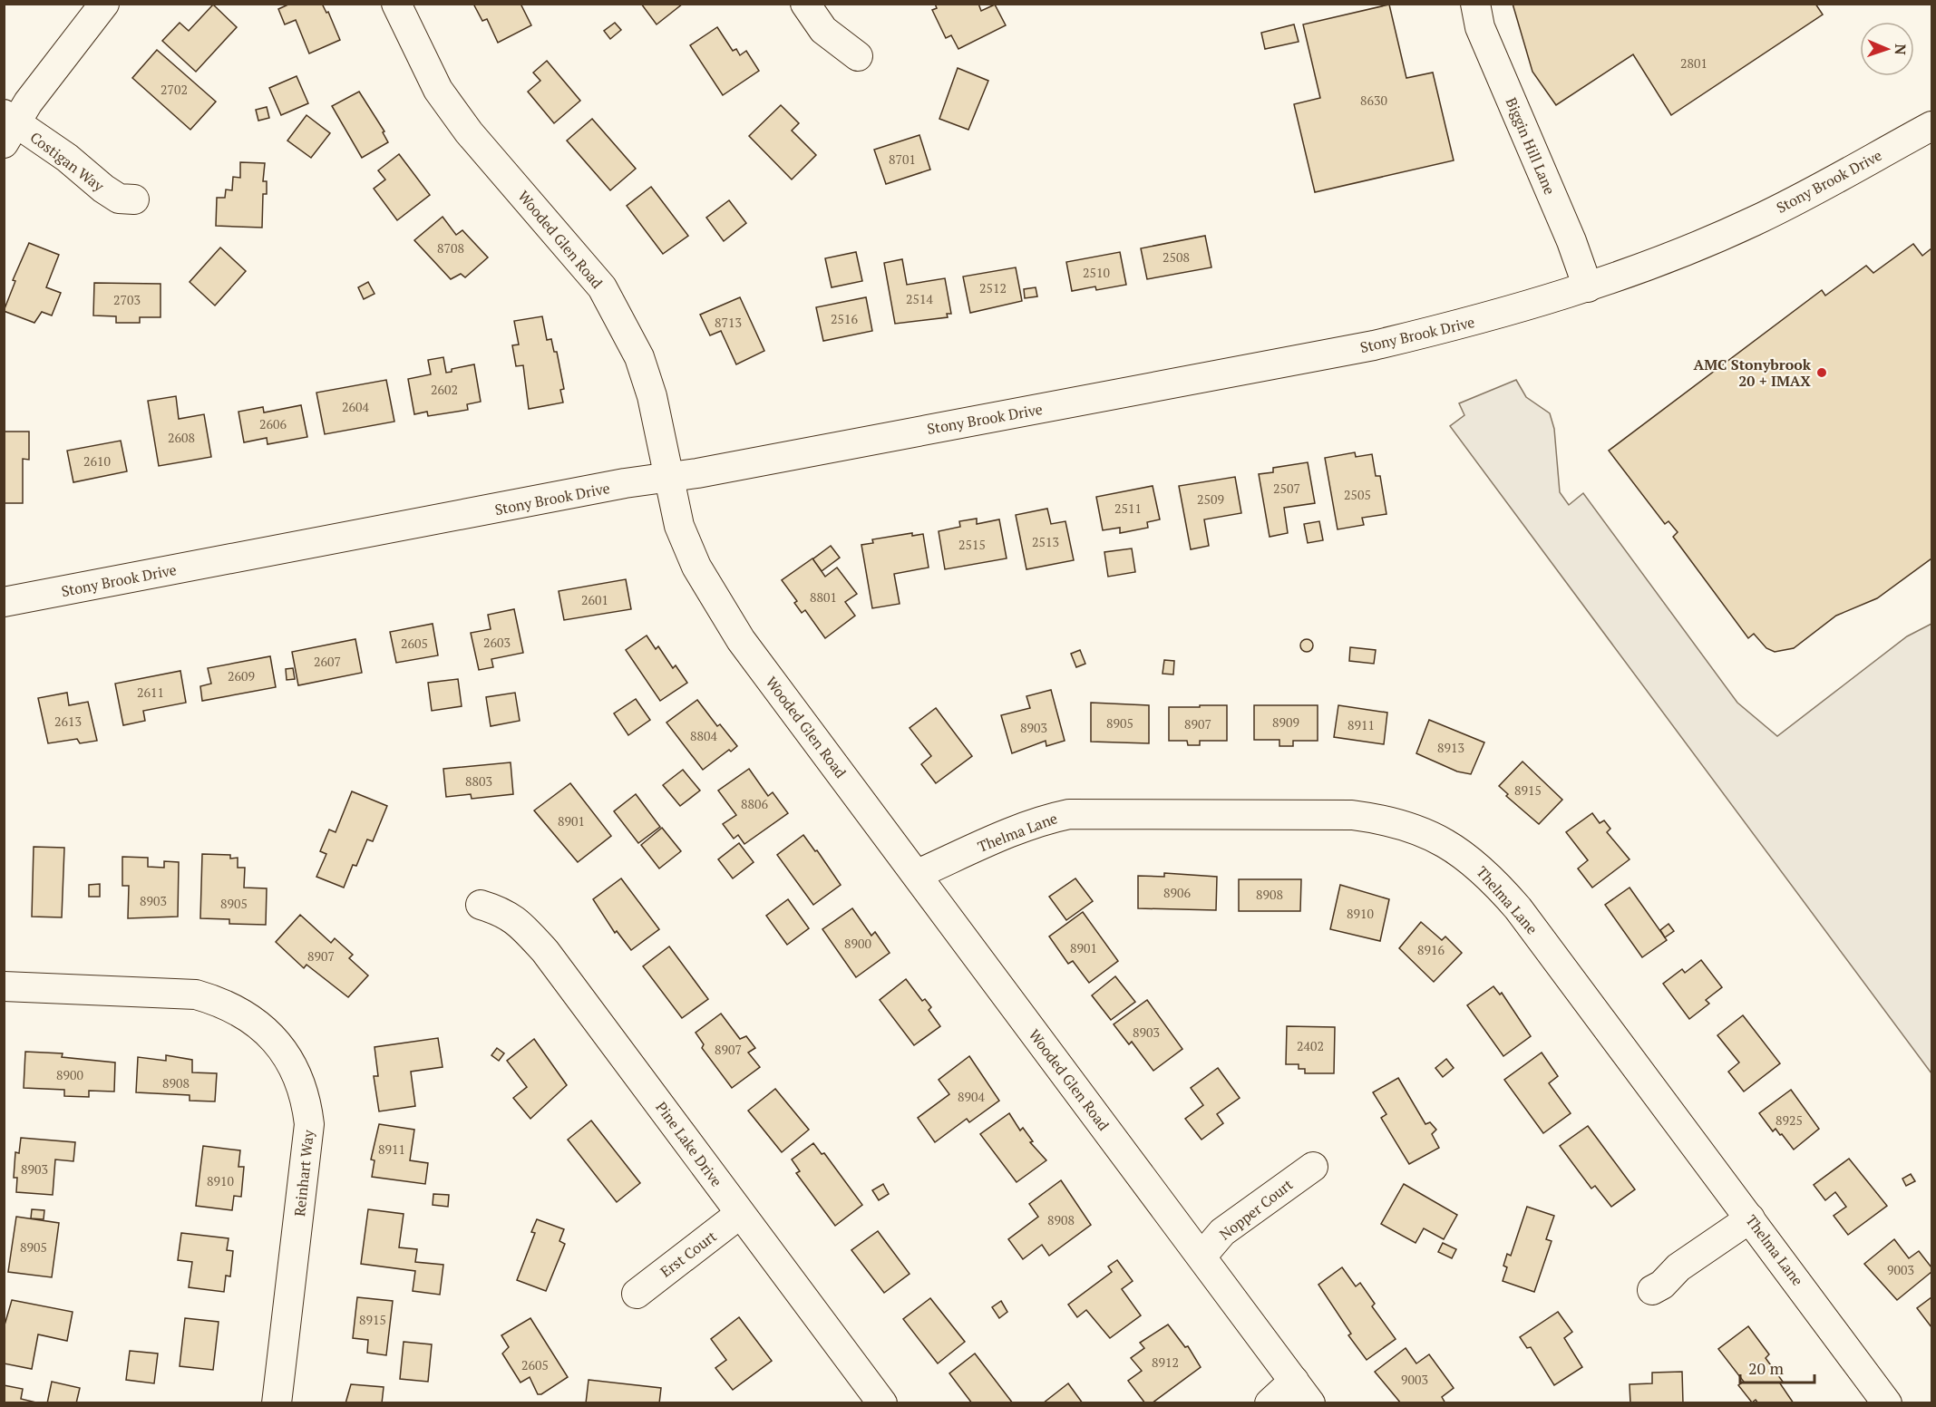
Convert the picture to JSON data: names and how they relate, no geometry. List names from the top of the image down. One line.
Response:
{"streets":{"street":["Biggin Hill Lane","Costigan Way","Stony Brook Drive","Wooded Glen Road","Thelma Lane","Pine Lake Drive","Reinhart Way","Nopper Court","Erst Court"]},"crossings":[["Biggin Hill Lane","Stony Brook Drive"],["Stony Brook Drive","Wooded Glen Road"],["Wooded Glen Road","Thelma Lane"],["Wooded Glen Road","Nopper Court"],["Pine Lake Drive","Erst Court"]],"places":["AMC Stonybrook 20 + IMAX"],"house_numbers":["2801","2702","8630","8701","8708","2508","2510","2512","2514","2703","2516","8713","2602","2604","2606","2608","2610","2507","2505","2509","2511","2513","2515","8801","2601","2603","2605","2607","2609","2611","2613","8909","8905","8907","8911","8903","8804","8913","8803","8915","8806","8901","8906","8908","8903","8905","8910","8900","8901","8916","8907","8903","2402","8907","8900","8908","8904","8925","8911","8903","8910","8908","8905","9003","8915","8912","2605","9003"],"scale_bar":"20 m","north":"right"}
